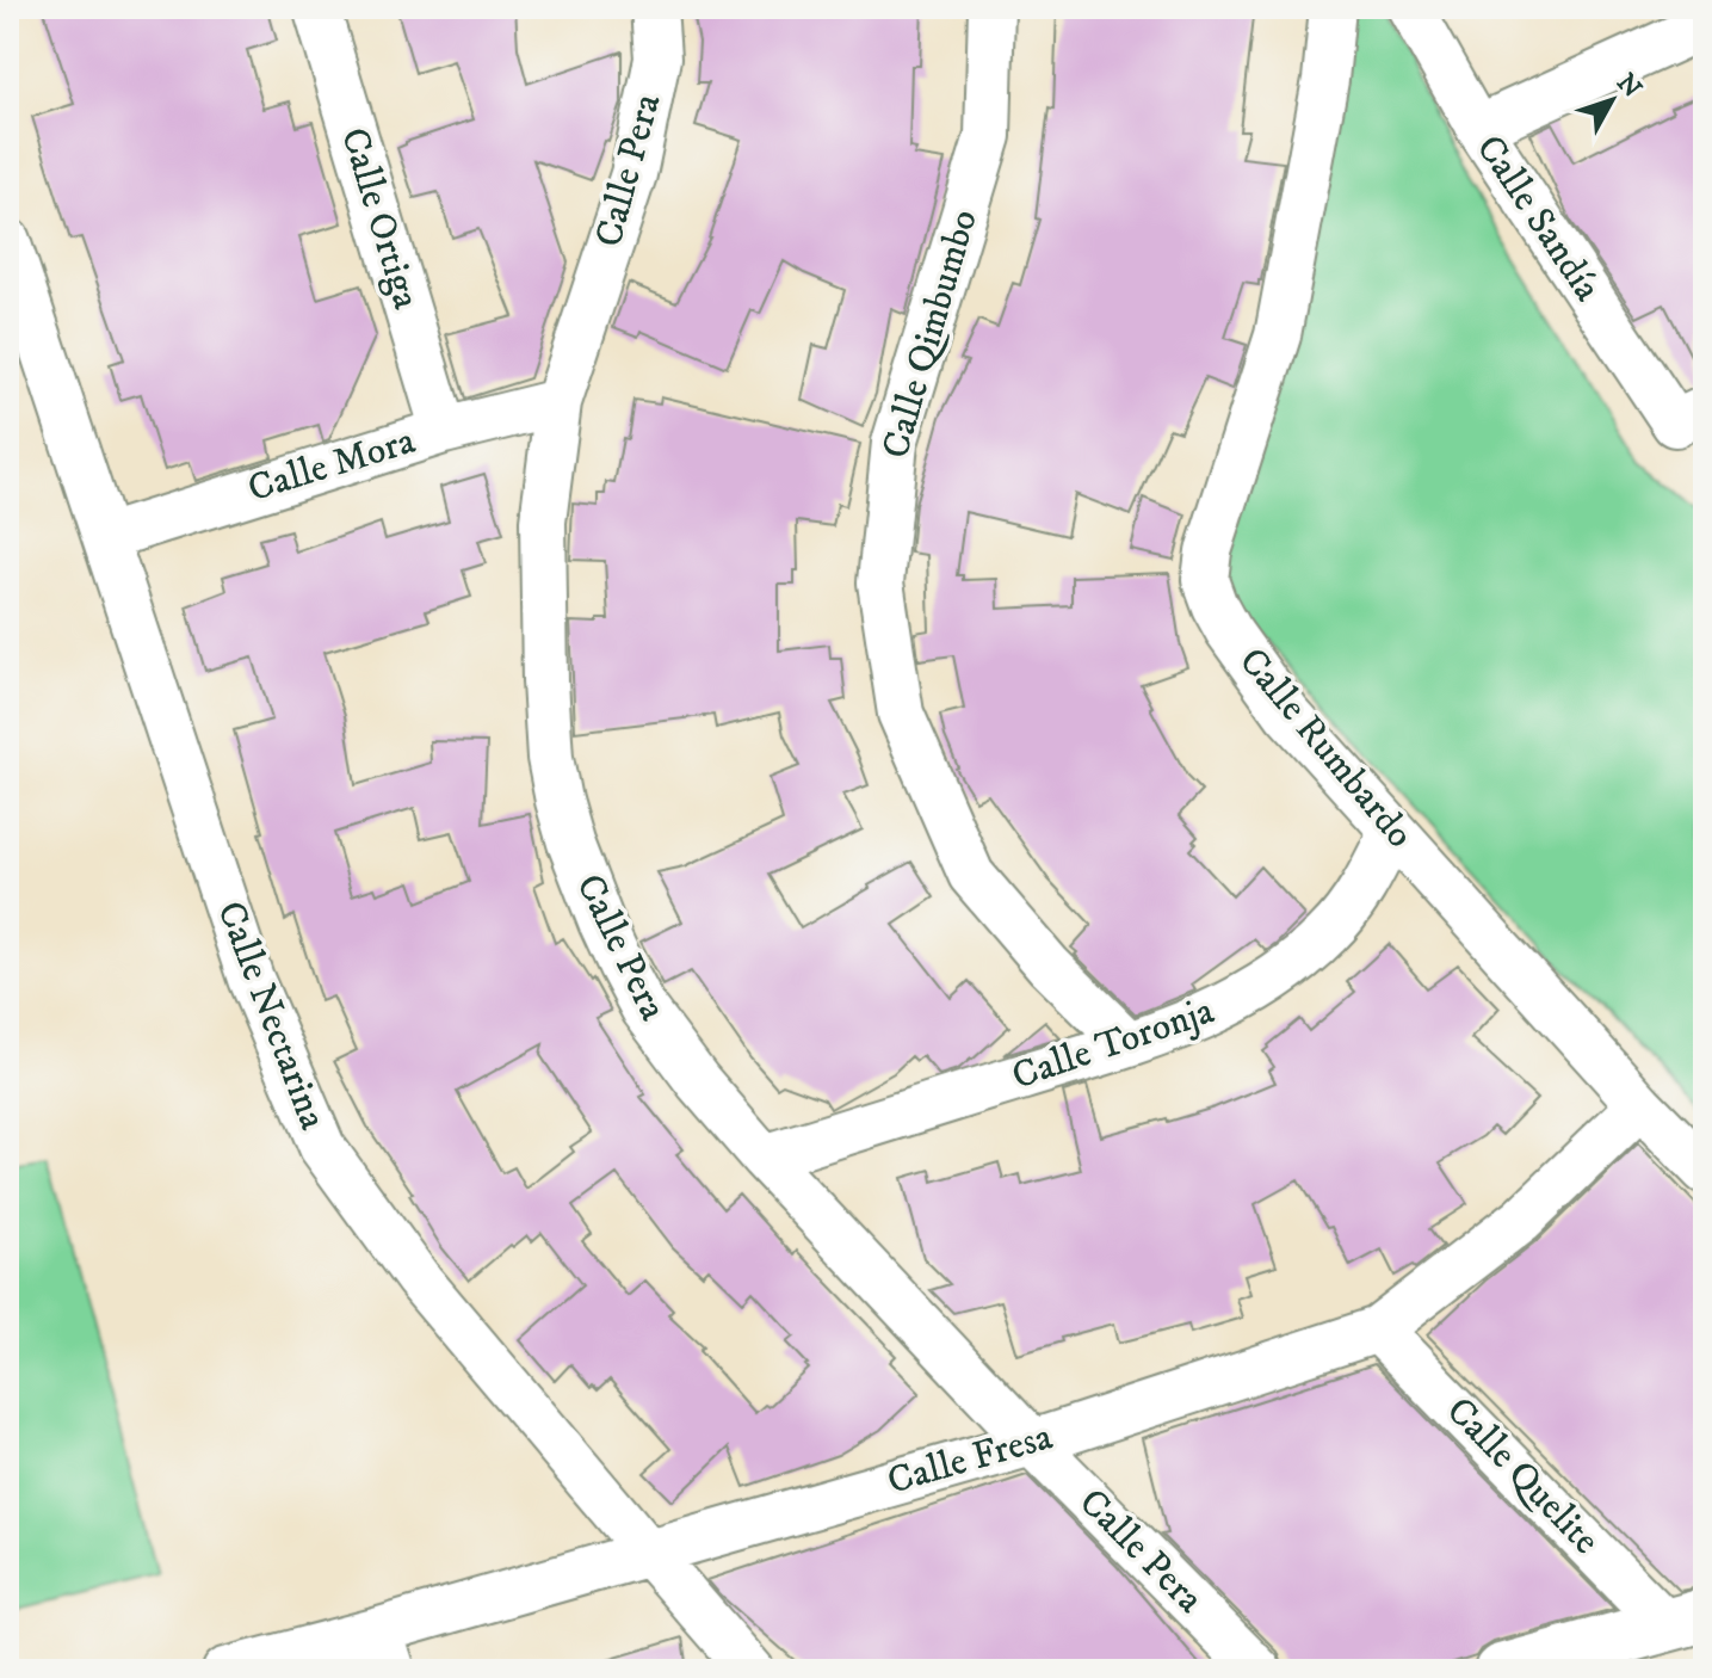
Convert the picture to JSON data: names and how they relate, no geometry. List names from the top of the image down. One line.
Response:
{"streets":{"street":["Calle Pera","Calle Ortiga","Calle Sandía","Calle Qimbumbo","Calle Mora","Calle Rumbardo","Calle Nectarina","Calle Toronja","Calle Fresa","Calle Quelite"]},"crossings":[["Calle Pera","Calle Mora"],["Calle Pera","Calle Toronja"],["Calle Pera","Calle Fresa"],["Calle Ortiga","Calle Mora"],["Calle Qimbumbo","Calle Toronja"],["Calle Mora","Calle Nectarina"],["Calle Rumbardo","Calle Toronja"],["Calle Rumbardo","Calle Fresa"],["Calle Nectarina","Calle Fresa"],["Calle Fresa","Calle Quelite"]],"north":"top right"}
